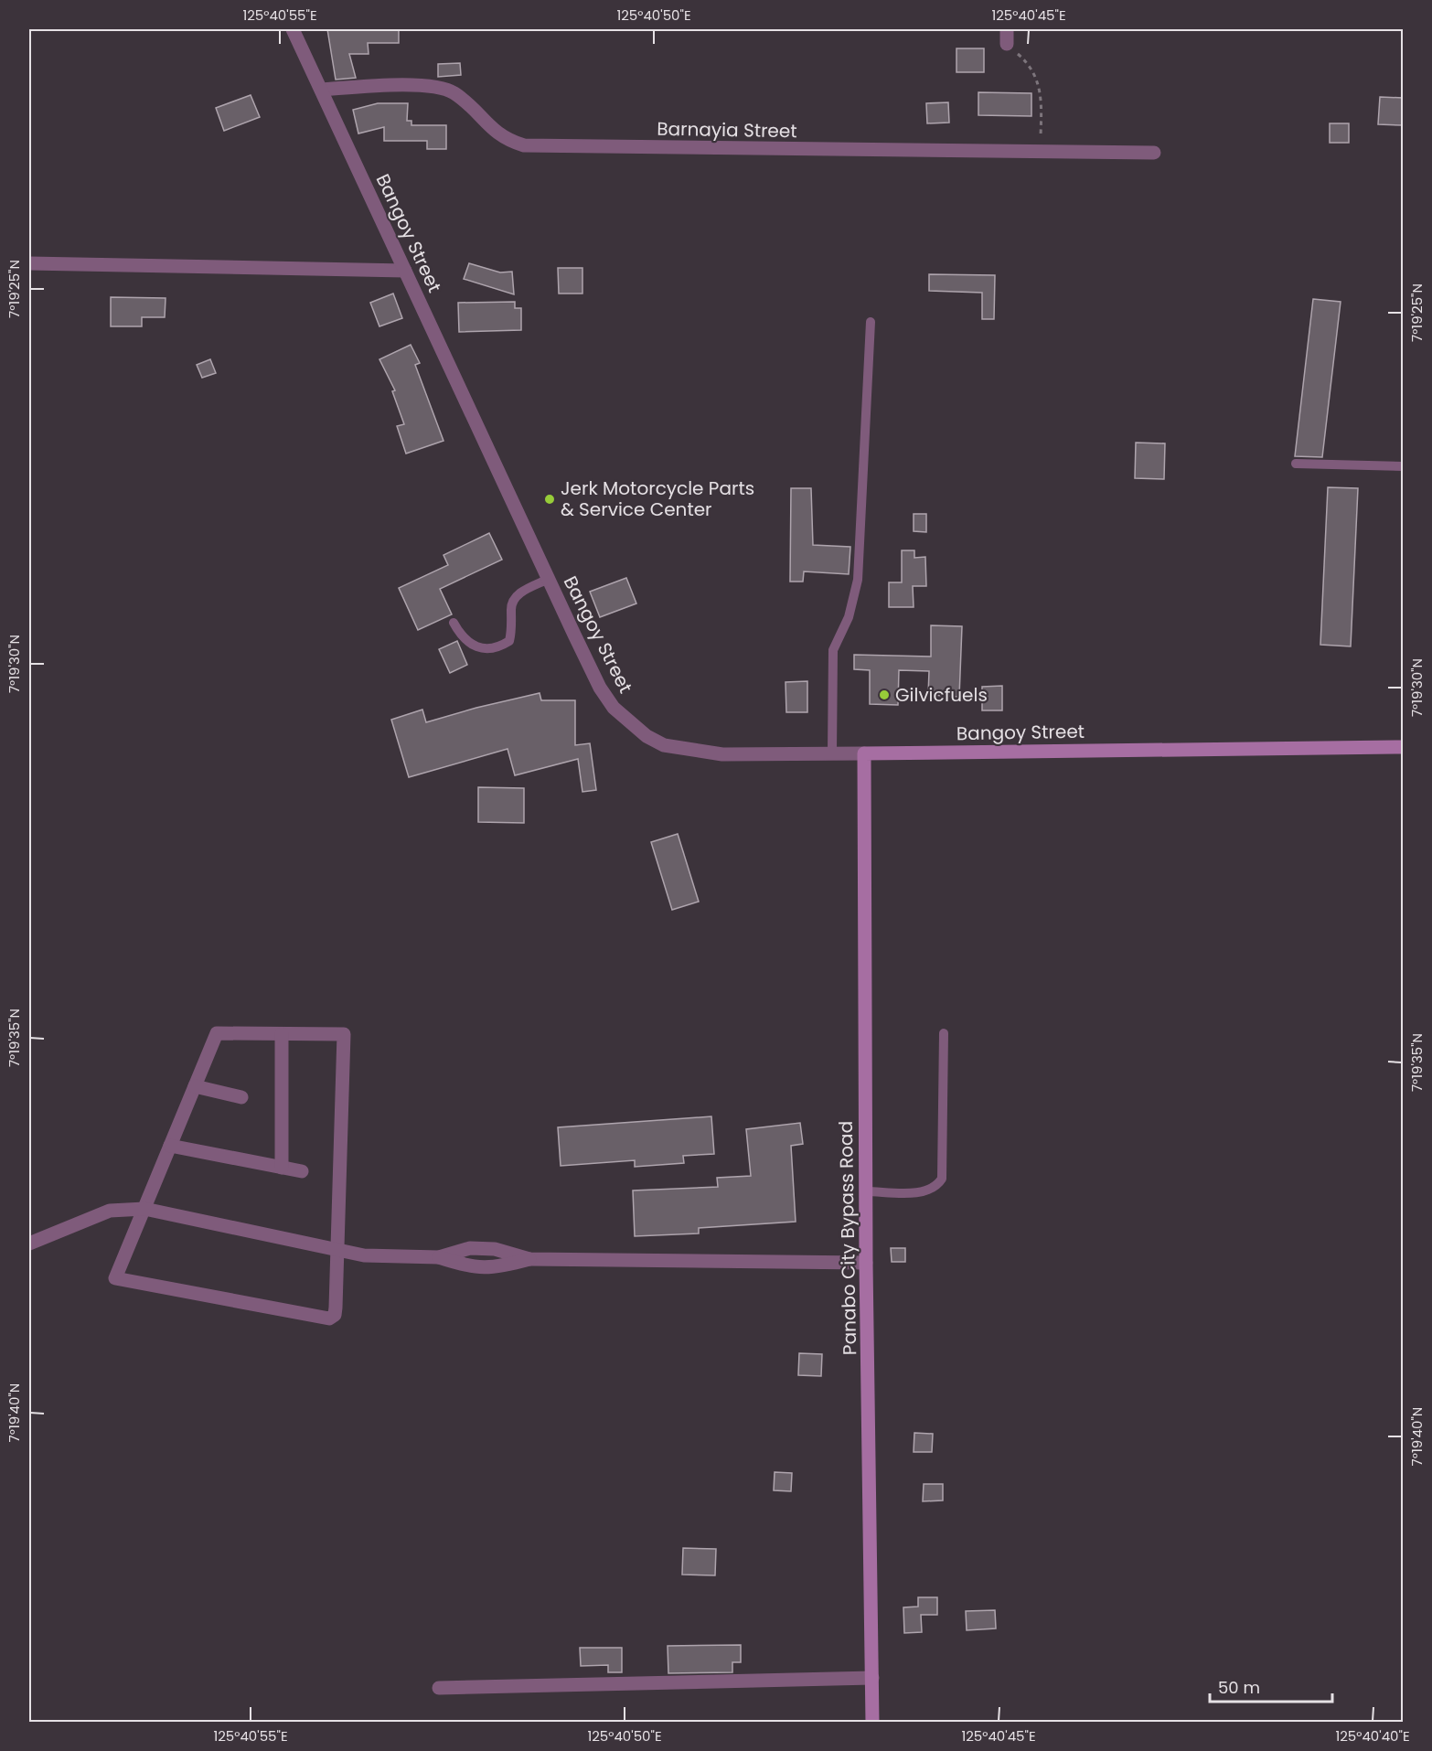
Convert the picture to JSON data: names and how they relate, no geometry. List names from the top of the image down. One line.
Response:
{"streets":{"main road":["Bangoy Street","Panabo City Bypass Road"],"street":["Barnayia Street"]},"crossings":[["Barnayia Street","Bangoy Street"],["Bangoy Street","Panabo City Bypass Road"]],"places":["Jerk Motorcycle Parts & Service Center","Gilvicfuels"],"scale_bar":"50 m","coordinates":["125°40'55\"E","125°40'50\"E","125°40'45\"E","7°19'25\"N","7°19'30\"N","7°19'35\"N","7°19'40\"N","125°40'40\"E"]}
